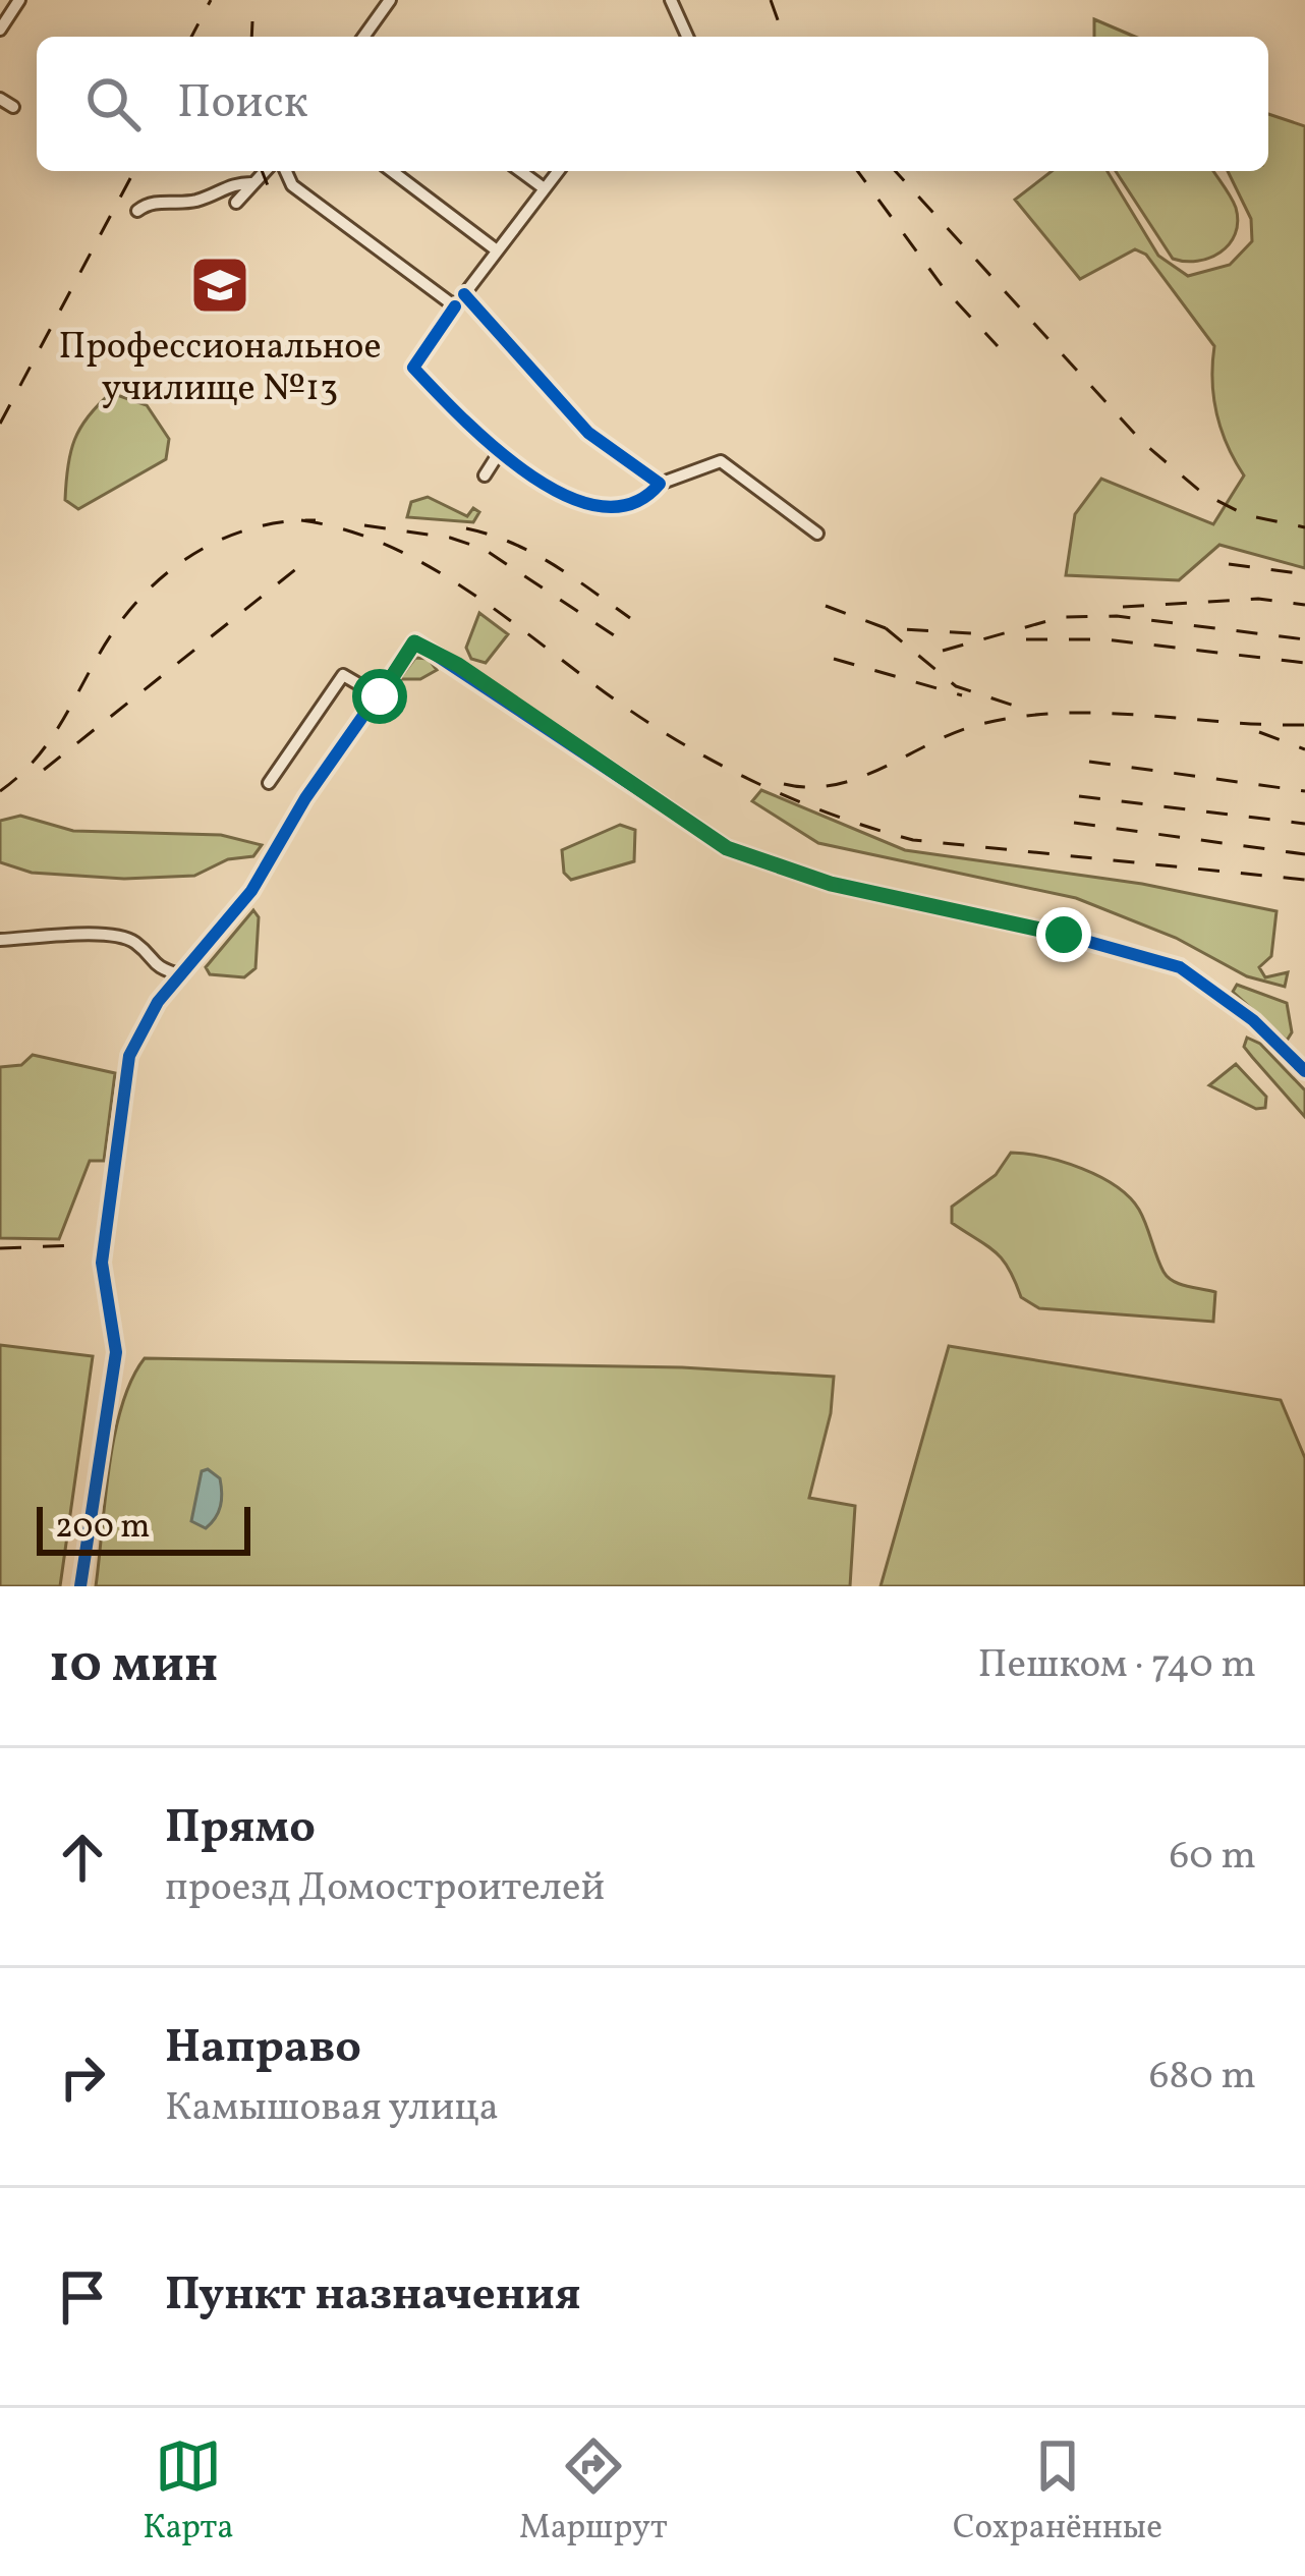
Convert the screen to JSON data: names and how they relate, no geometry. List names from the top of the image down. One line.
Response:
{"places":{"school or university":["Профессиональное училище №13"]},"scale_bar":"200 m","page":{"search":"Поиск","scale":"200 m","heading":["10 мин","Пешком · 740 m"],"list":[["Прямо","проезд Домостроителей","60 m"],["Направо","Камышовая улица","680 m"],"Пункт назначения"],"nav":["Карта","Маршрут","Сохранённые"]}}
